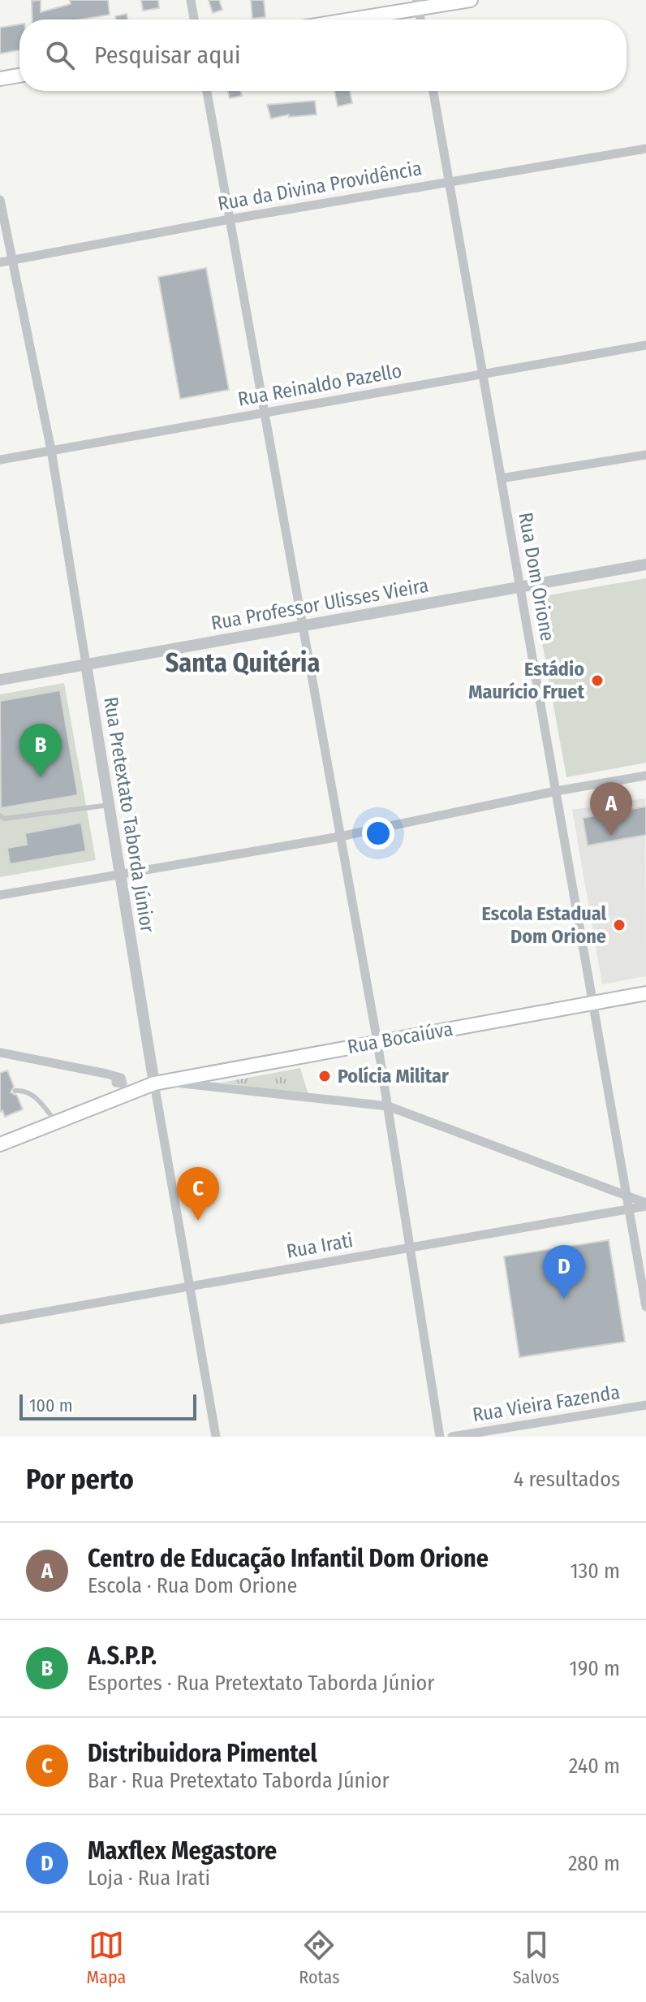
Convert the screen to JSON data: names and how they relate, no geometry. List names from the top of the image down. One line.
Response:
{"streets":{"main road":["Rua Bocaiúva"],"street":["Rua da Divina Providência","Rua Reinaldo Pazello","Rua Dom Orione","Rua Professor Ulisses Vieira","Rua Pretextato Taborda Júnior","Rua Irati","Rua Vieira Fazenda"]},"crossings":[["Rua da Divina Providência","Rua Dom Orione"],["Rua da Divina Providência","Rua Pretextato Taborda Júnior"],["Rua Reinaldo Pazello","Rua Dom Orione"],["Rua Reinaldo Pazello","Rua Pretextato Taborda Júnior"],["Rua Dom Orione","Rua Professor Ulisses Vieira"],["Rua Dom Orione","Rua Bocaiúva"],["Rua Dom Orione","Rua Irati"],["Rua Professor Ulisses Vieira","Rua Pretextato Taborda Júnior"],["Rua Pretextato Taborda Júnior","Rua Bocaiúva"],["Rua Pretextato Taborda Júnior","Rua Irati"]],"districts":["Santa Quitéria"],"places":["Estádio Maurício Fruet","Escola Estadual Dom Orione","Polícia Militar"],"scale_bar":"100 m","page":{"search":"Pesquisar aqui","pins":["B","A","C","D"],"scale":"100 m","heading":["Por perto","4 resultados"],"list":[{"mark":"A","name":"Centro de Educação Infantil Dom Orione","note":"Escola · Rua Dom Orione","value":"130 m"},{"mark":"B","name":"A.S.P.P.","note":"Esportes · Rua Pretextato Taborda Júnior","value":"190 m"},{"mark":"C","name":"Distribuidora Pimentel","note":"Bar · Rua Pretextato Taborda Júnior","value":"240 m"},{"mark":"D","name":"Maxflex Megastore","note":"Loja · Rua Irati","value":"280 m"}],"nav":["Mapa","Rotas","Salvos"]}}
